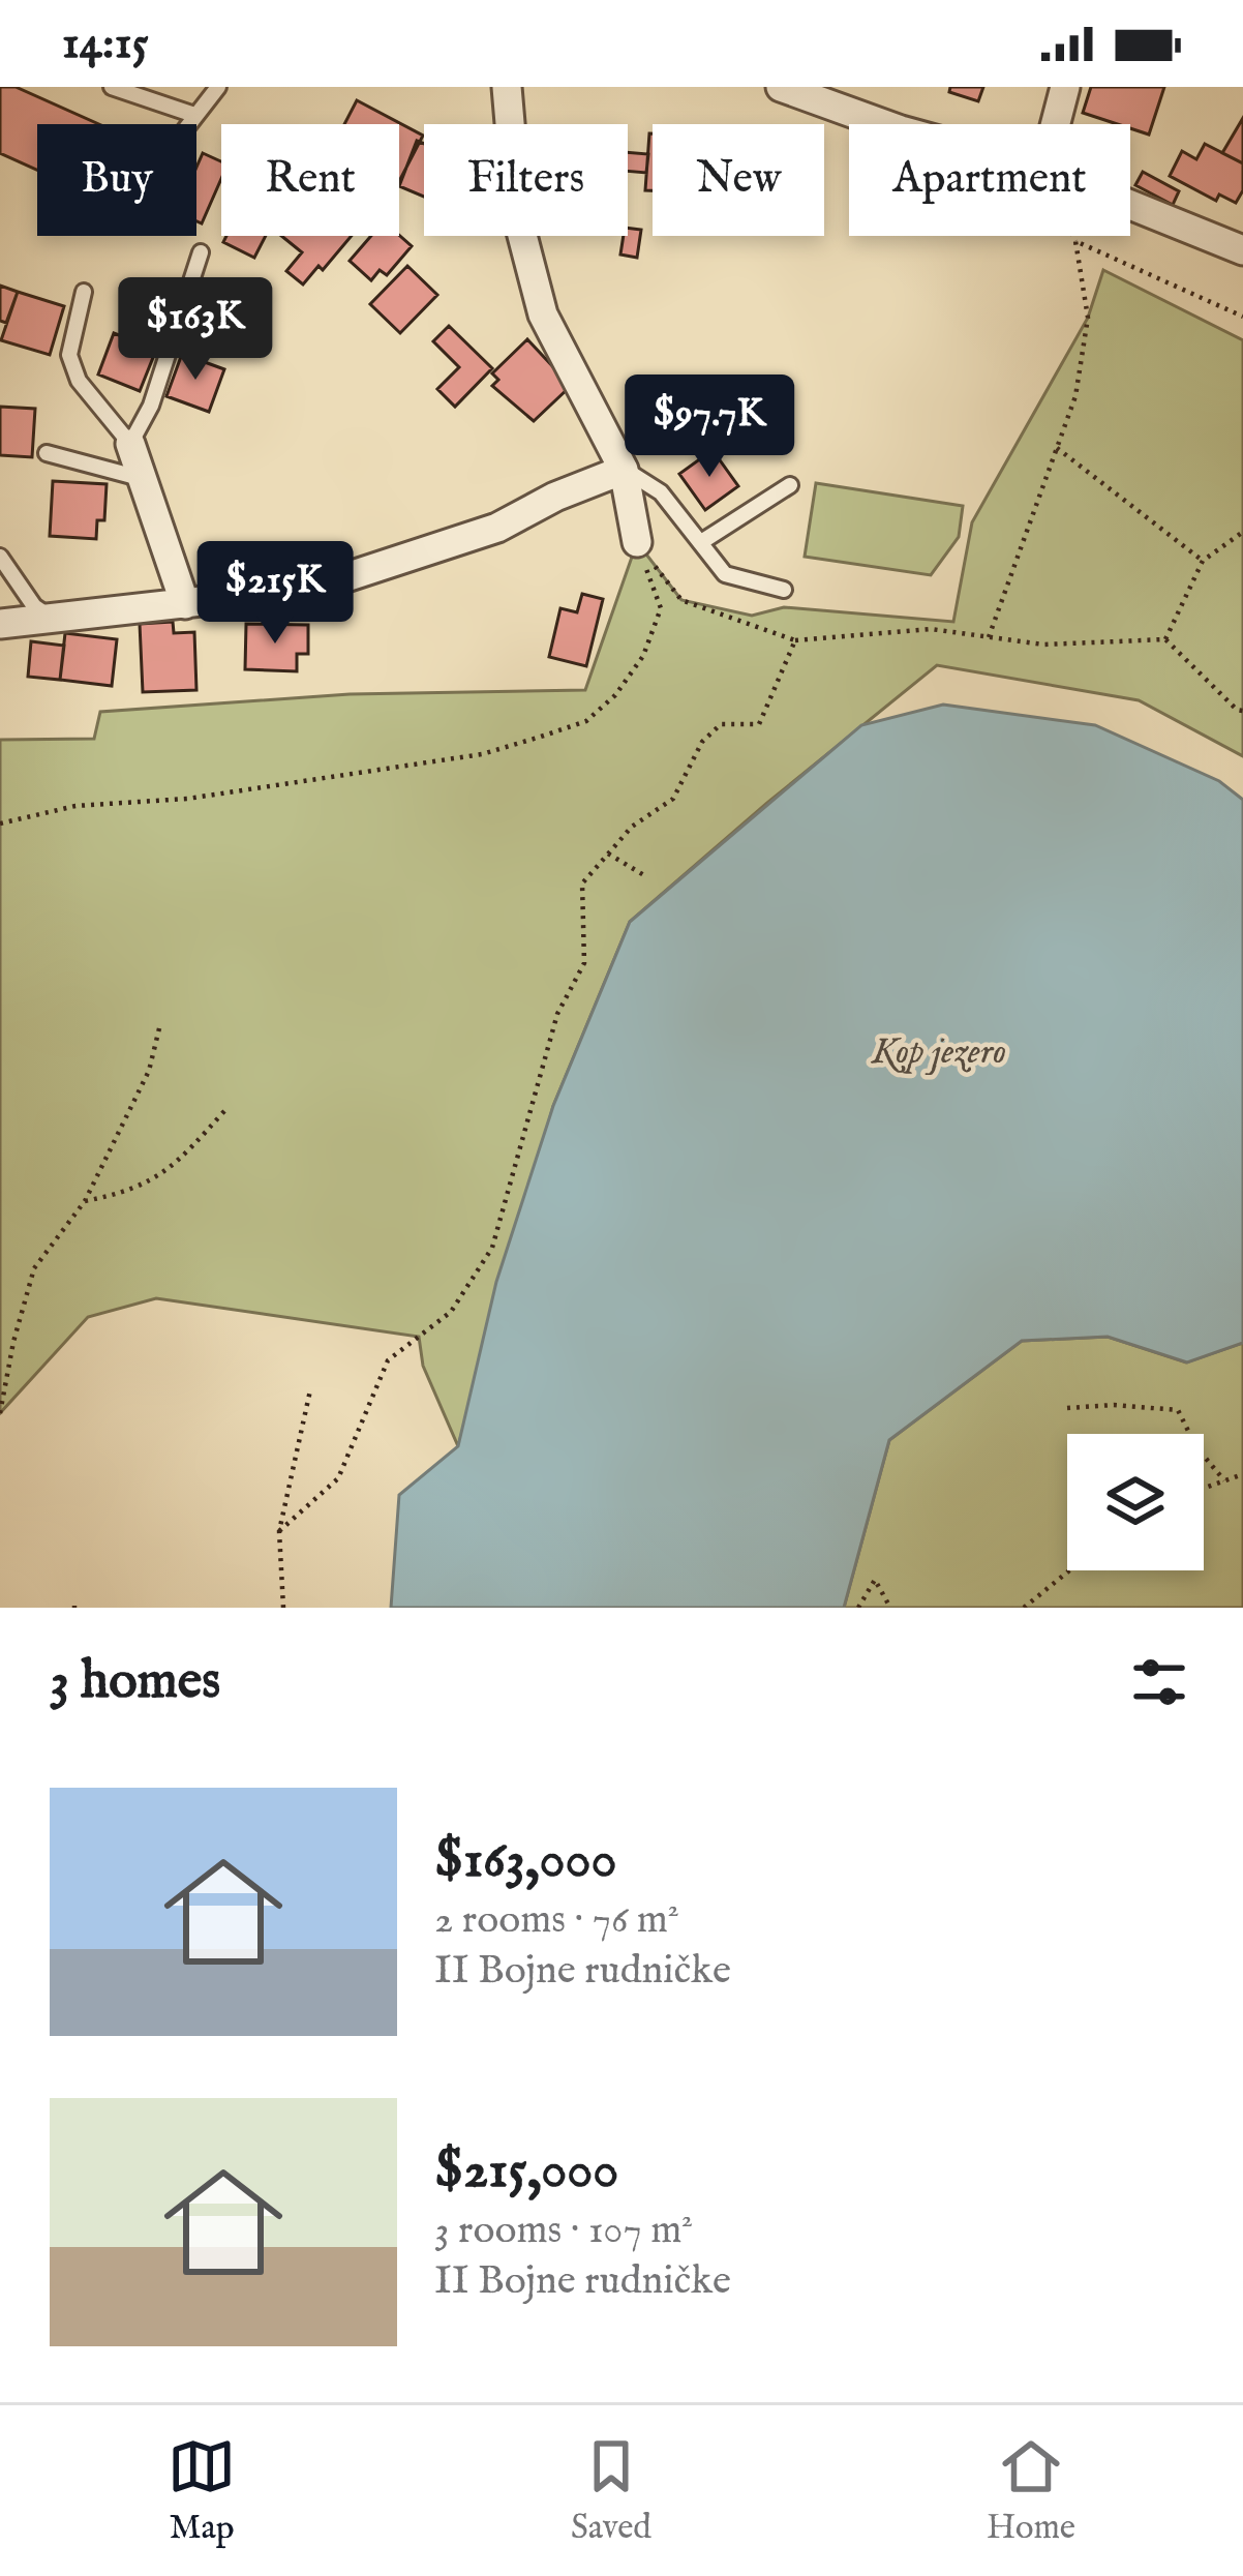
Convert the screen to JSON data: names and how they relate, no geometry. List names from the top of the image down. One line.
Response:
{"water":["Kop jezero"],"page":{"status":"14:15","chip":["Buy","Rent","Filters","New","Apartment"],"price":["$163K","$97.7K","$215K"],"heading":"3 homes","list":[{"name":"$163,000","note":"2 rooms · 76 m² · II Bojne rudničke"},{"name":"$215,000","note":"3 rooms · 107 m² · II Bojne rudničke"}],"tabs":["Map","Saved","Home"]}}
